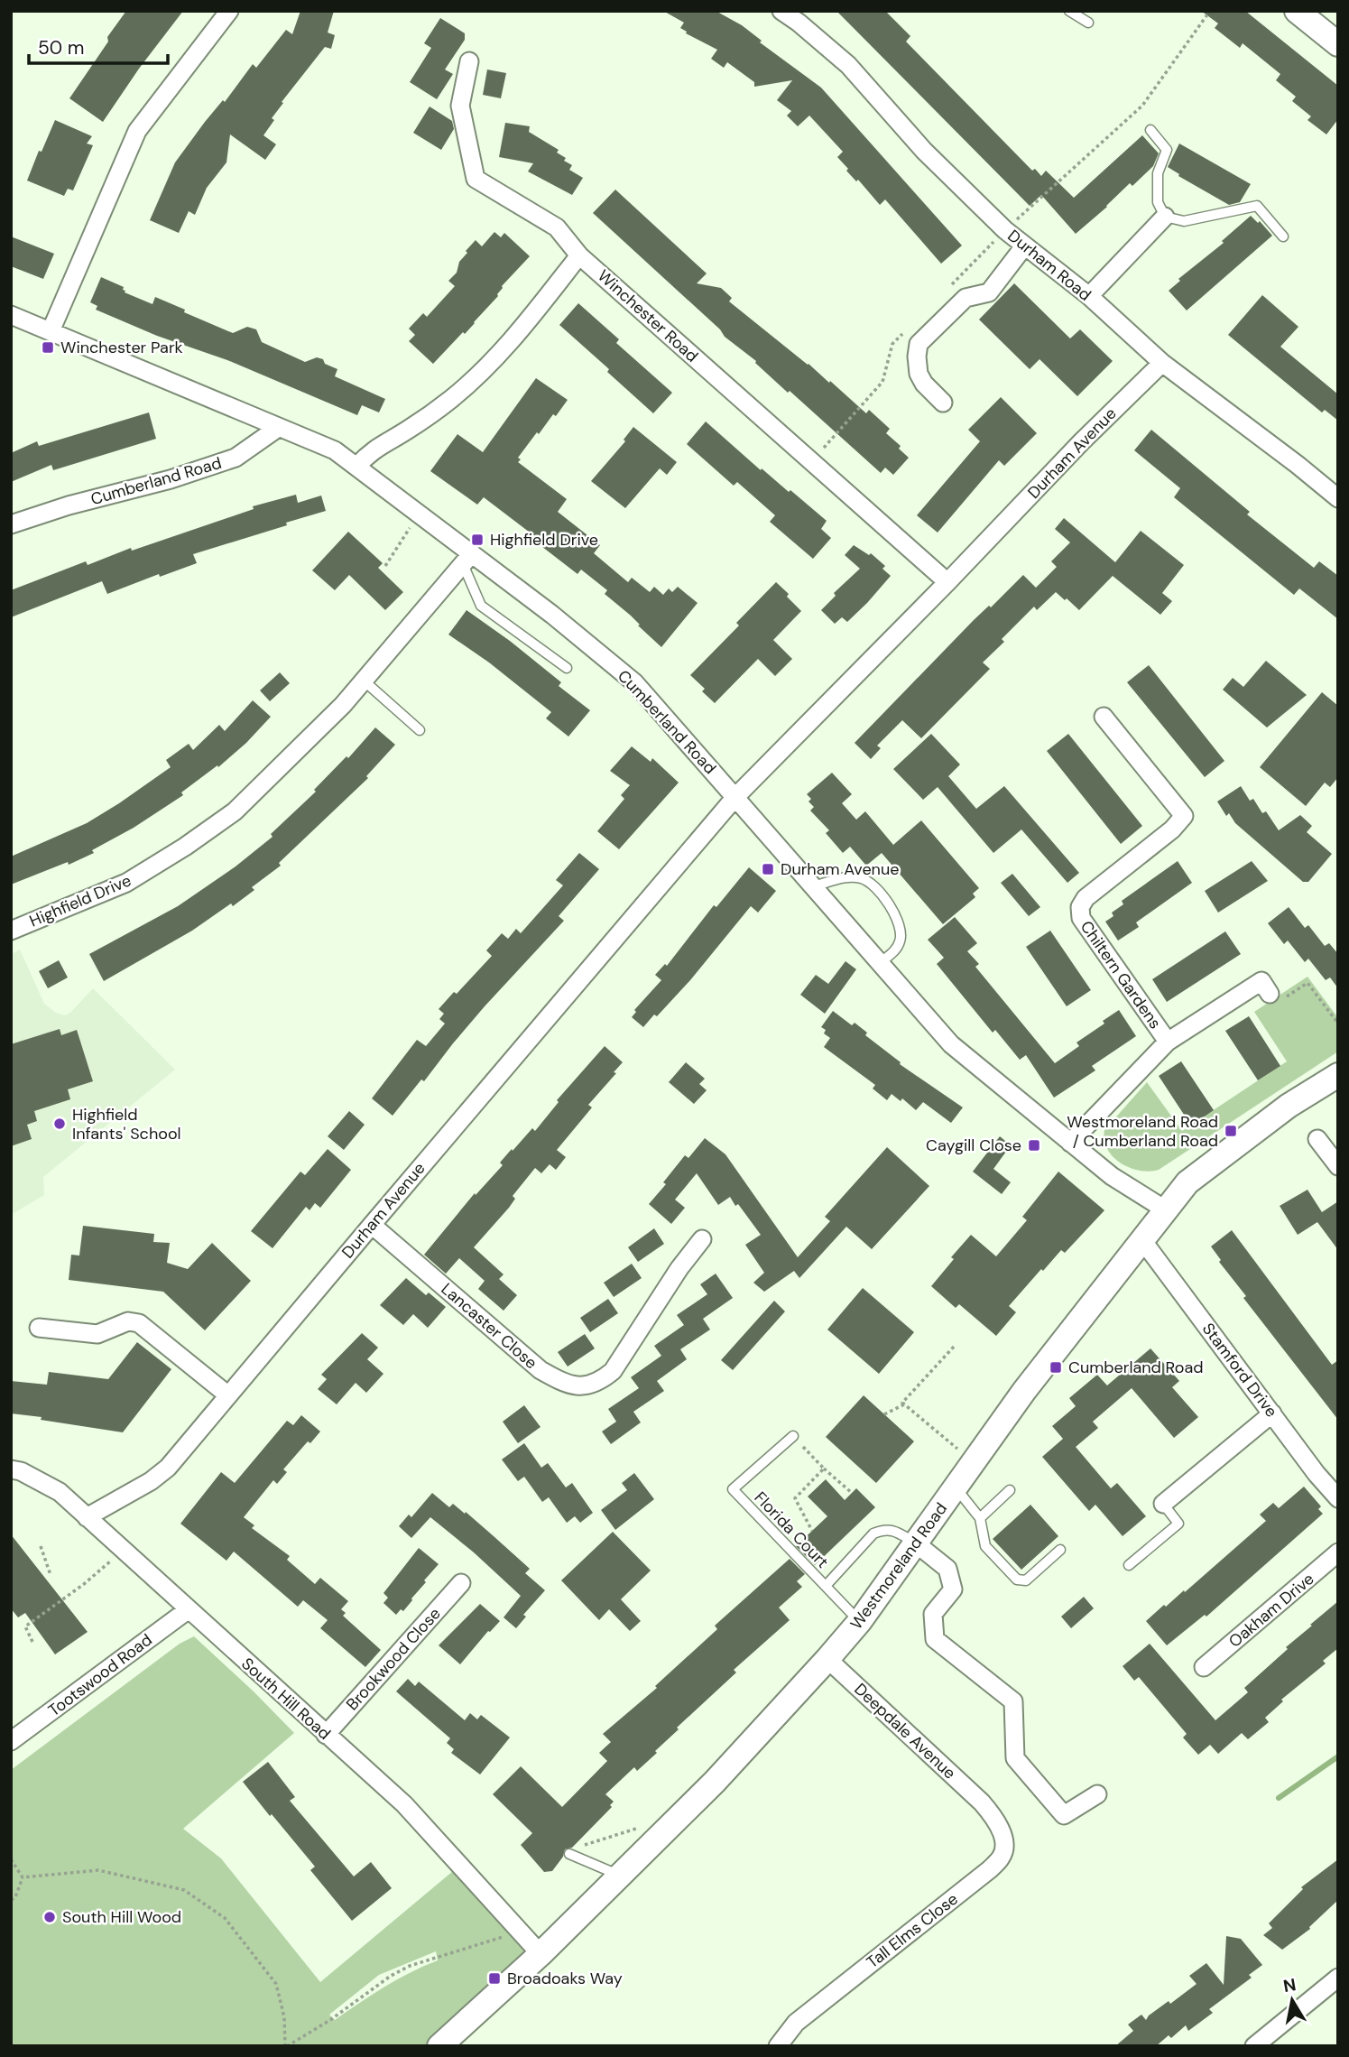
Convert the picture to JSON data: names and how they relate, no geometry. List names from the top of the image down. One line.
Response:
{"streets":{"main road":["Westmoreland Road"],"street":["Durham Road","Winchester Road","Durham Avenue","Cumberland Road","Highfield Drive","Chiltern Gardens","Lancaster Close","Stamford Drive","Oakham Drive","Brookwood Close","Tootswood Road","South Hill Road","Deepdale Avenue","Tall Elms Close"],"lane":["Florida Court"]},"crossings":[["Durham Road","Durham Avenue"],["Winchester Road","Durham Avenue"],["Durham Avenue","Cumberland Road"],["Durham Avenue","Lancaster Close"],["Durham Avenue","South Hill Road"],["Cumberland Road","Highfield Drive"],["Cumberland Road","Westmoreland Road"],["Stamford Drive","Westmoreland Road"],["Florida Court","Westmoreland Road"],["Westmoreland Road","South Hill Road"],["Westmoreland Road","Deepdale Avenue"],["Brookwood Close","South Hill Road"],["Tootswood Road","South Hill Road"],["Deepdale Avenue","Tall Elms Close"]],"places":{"transit":["Winchester Park","Highfield Drive","Durham Avenue","Westmoreland Road / Cumberland Road","Caygill Close","Cumberland Road","Broadoaks Way"],"other":["Highfield Infants' School","South Hill Wood"]},"scale_bar":"50 m","north":"top"}
